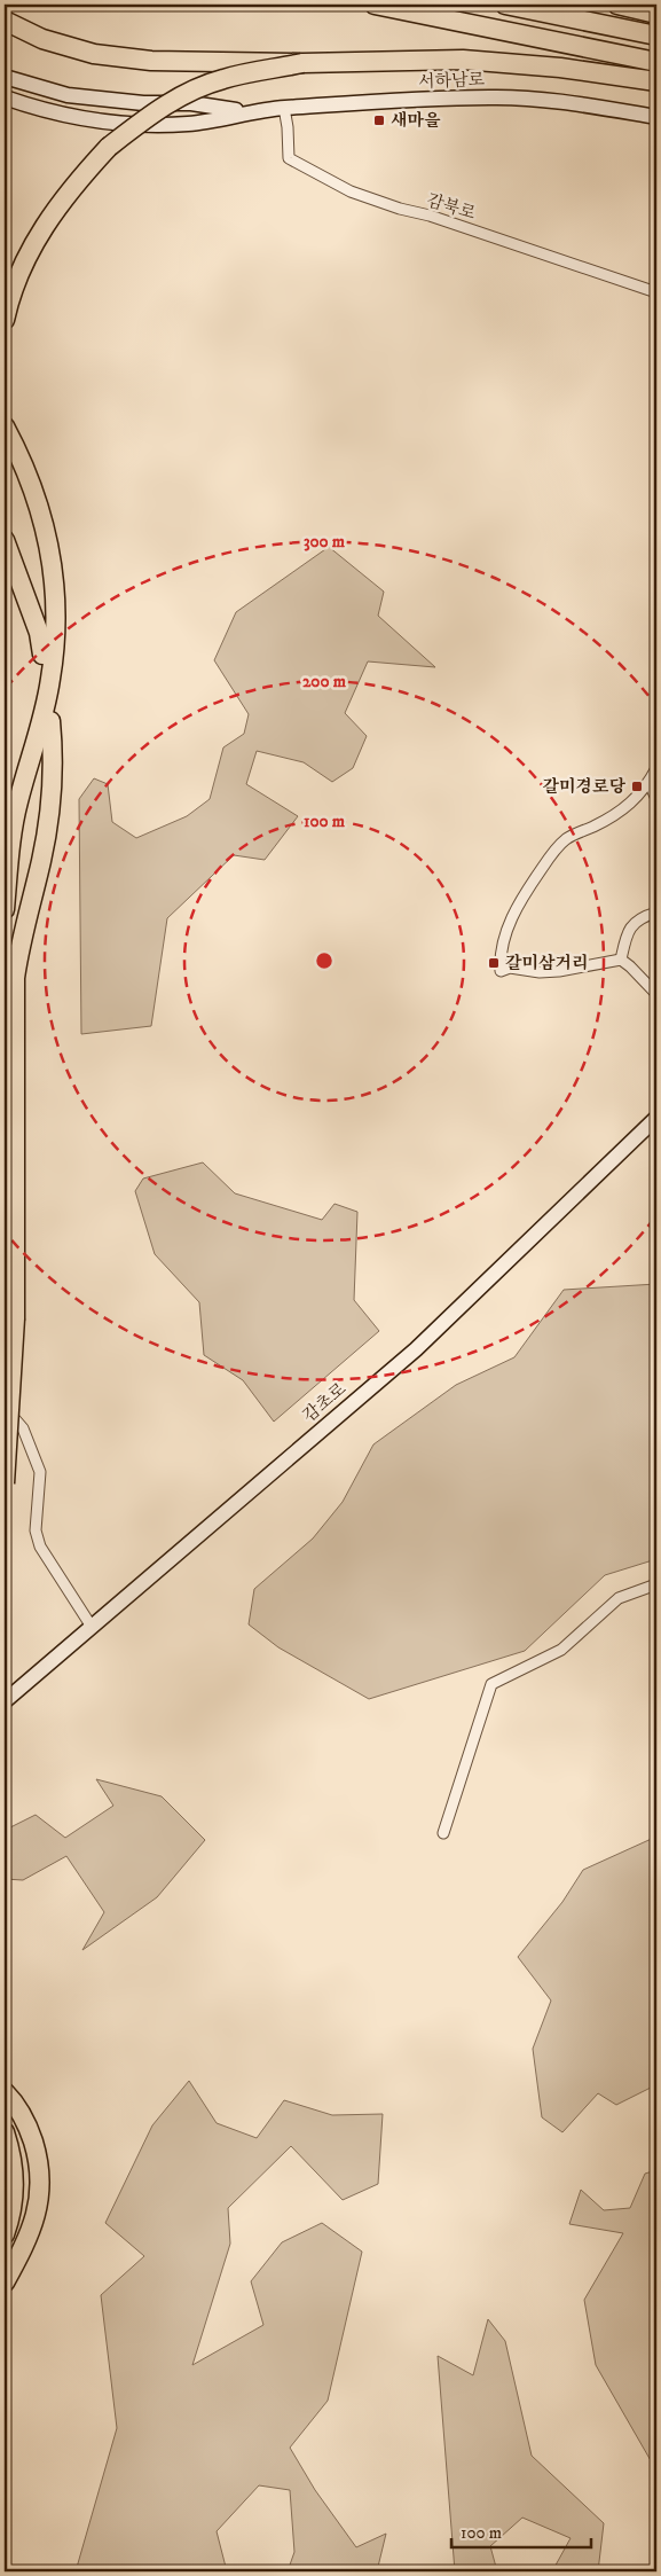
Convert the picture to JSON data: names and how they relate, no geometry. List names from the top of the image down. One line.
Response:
{"streets":{"main road":["서하남로","감초로"],"street":["감북로"]},"crossings":[["서하남로","감북로"]],"places":{"transit":["새마을","갈미경로당","갈미삼거리"]},"scale_bar":"100 m","rings":["300 m","200 m","100 m"]}
